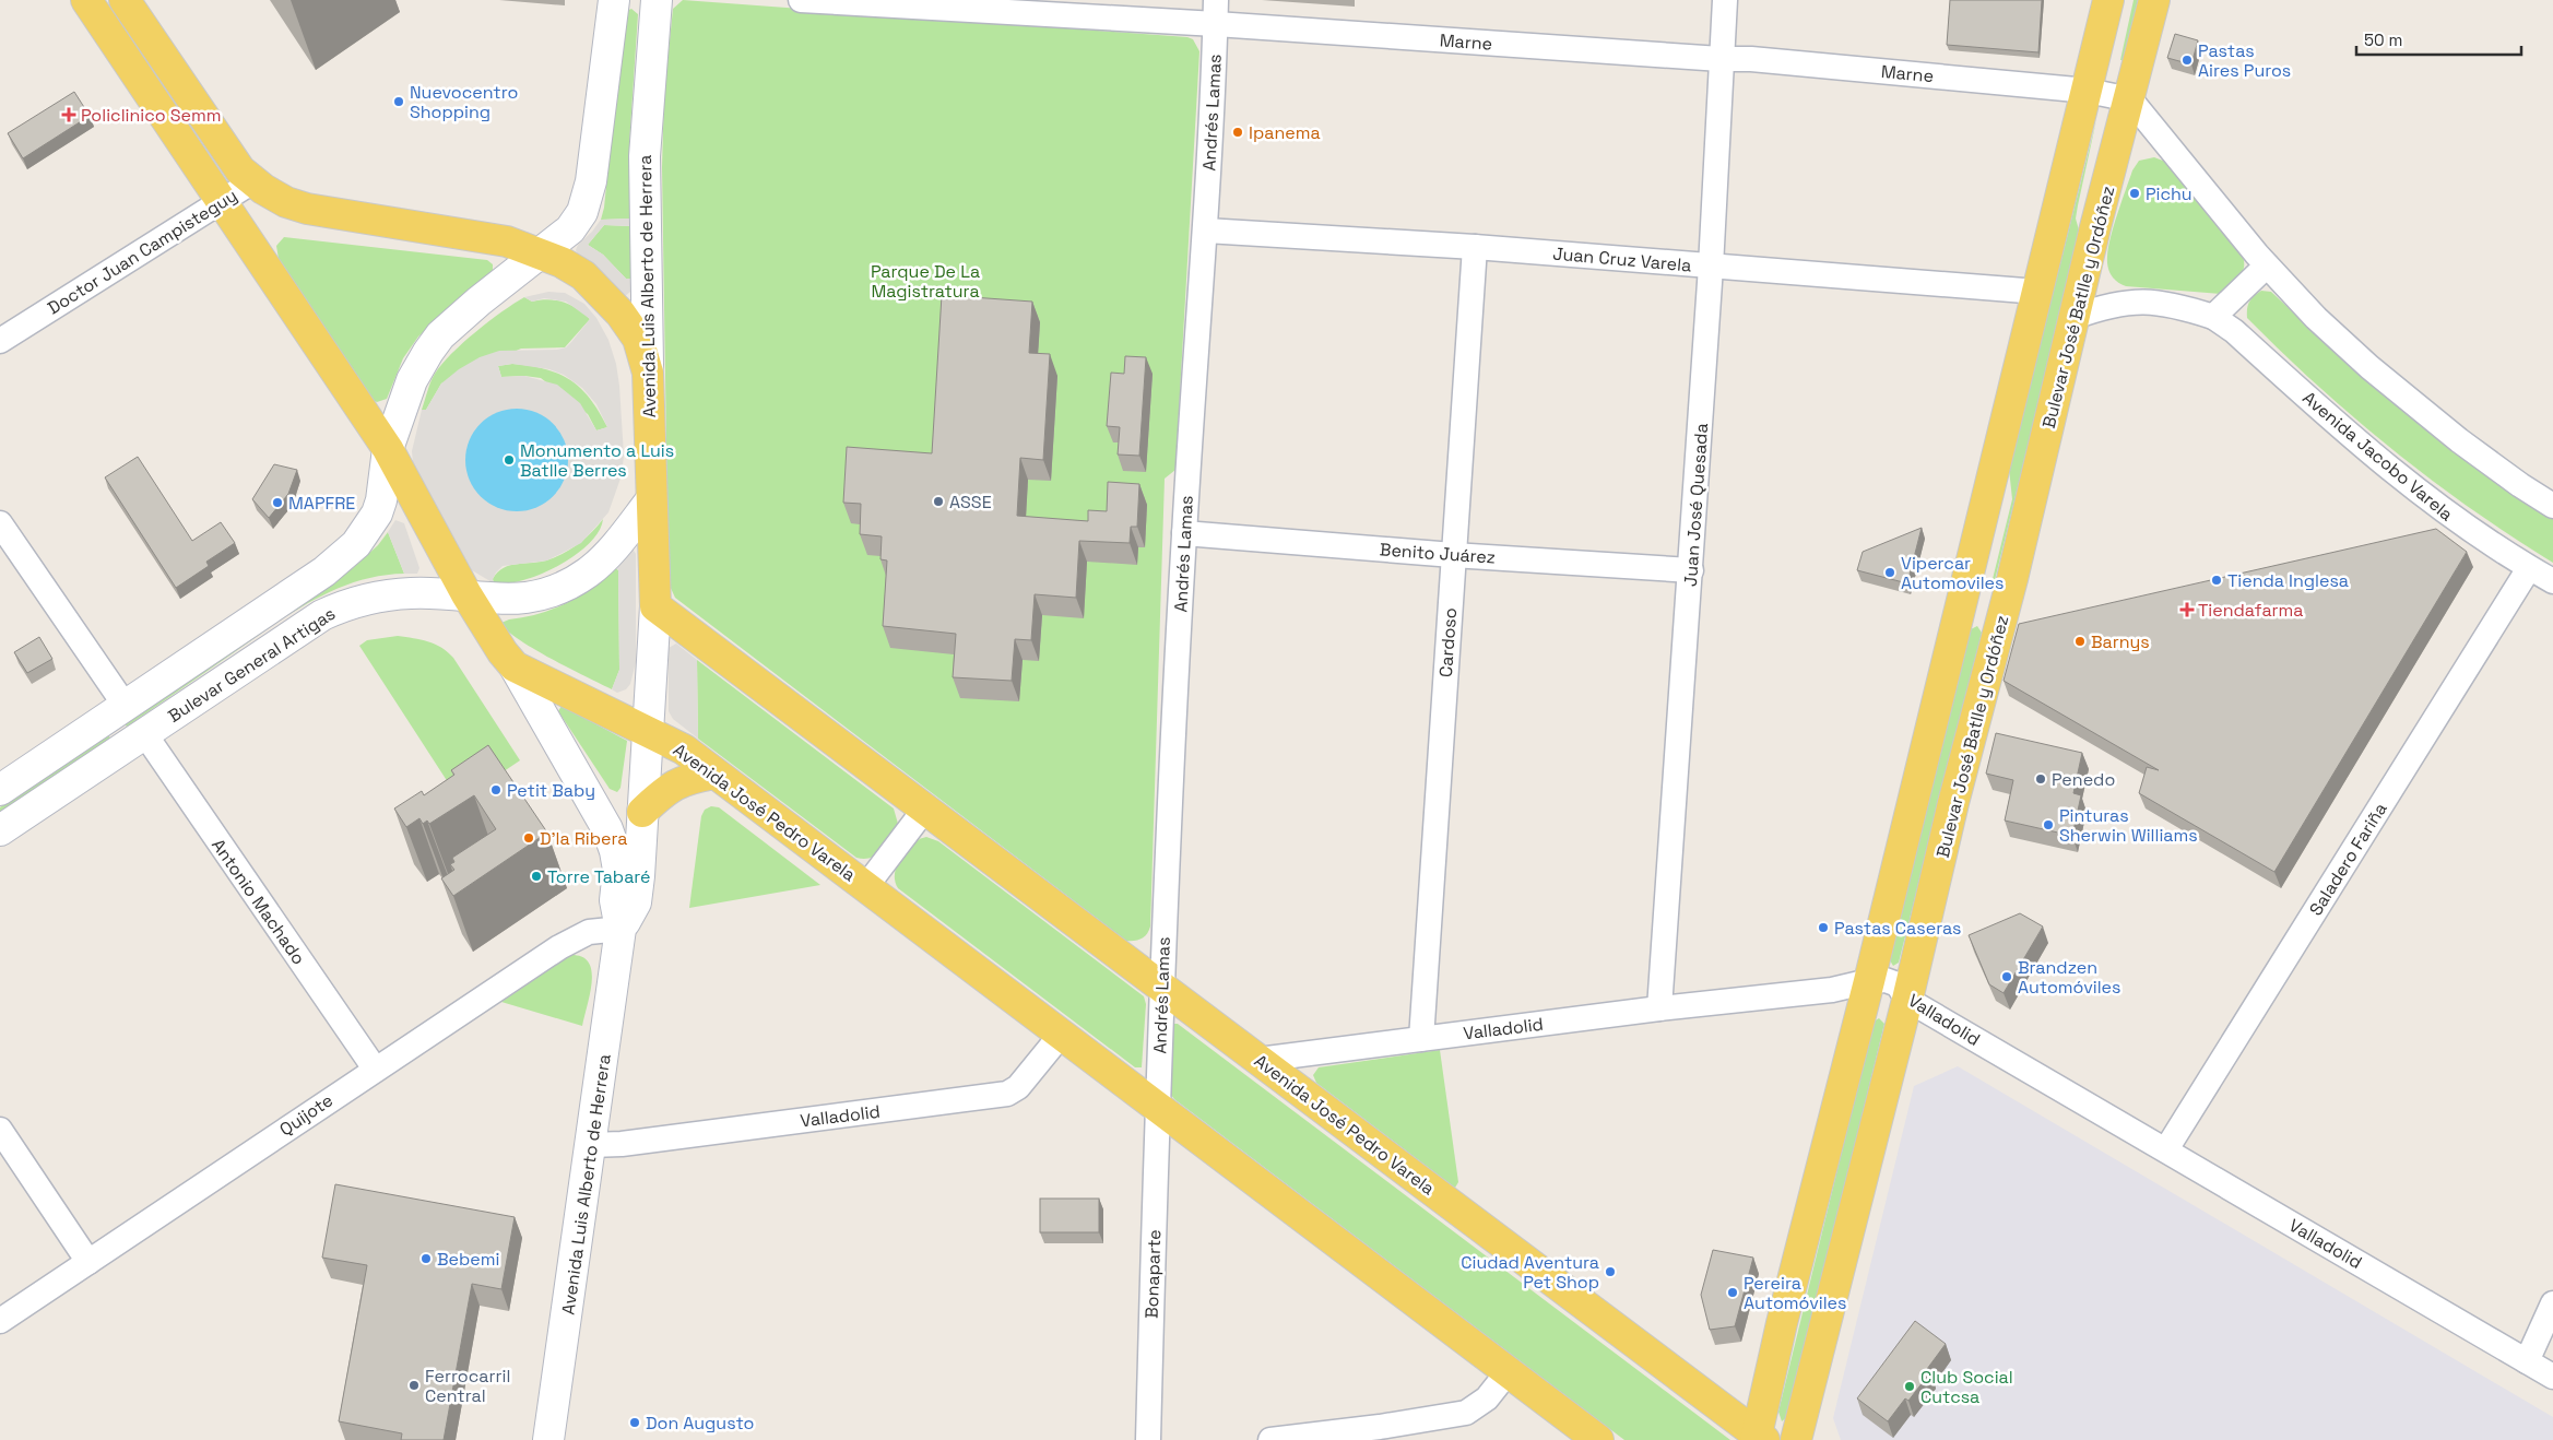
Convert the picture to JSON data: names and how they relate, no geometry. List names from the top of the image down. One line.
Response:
{"streets":{"main road":["Doctor Juan Campisteguy","Avenida Luis Alberto de Herrera","Bulevar José Batlle y Ordóñez","Bulevar General Artigas","Avenida José Pedro Varela"],"street":["Marne","Andrés Lamas","Juan Cruz Varela","Avenida Jacobo Varela","Juan José Quesada","Benito Juárez","Cardoso","Saladero Fariña","Antonio Machado","Valladolid","Quijote","Bonaparte"]},"crossings":[["Marne","Andrés Lamas"],["Marne","Bulevar José Batlle y Ordóñez"],["Marne","Juan José Quesada"],["Andrés Lamas","Juan Cruz Varela"],["Andrés Lamas","Benito Juárez"],["Andrés Lamas","Avenida José Pedro Varela"],["Andrés Lamas","Bonaparte"],["Doctor Juan Campisteguy","Avenida Luis Alberto de Herrera"],["Doctor Juan Campisteguy","Bulevar General Artigas"],["Juan Cruz Varela","Juan José Quesada"],["Juan Cruz Varela","Cardoso"],["Avenida Luis Alberto de Herrera","Bulevar General Artigas"],["Avenida Luis Alberto de Herrera","Avenida José Pedro Varela"],["Avenida Luis Alberto de Herrera","Valladolid"],["Avenida Luis Alberto de Herrera","Quijote"],["Bulevar José Batlle y Ordóñez","Avenida Jacobo Varela"],["Bulevar José Batlle y Ordóñez","Valladolid"],["Avenida Jacobo Varela","Saladero Fariña"],["Juan José Quesada","Benito Juárez"],["Juan José Quesada","Valladolid"],["Benito Juárez","Cardoso"],["Cardoso","Valladolid"],["Bulevar General Artigas","Antonio Machado"],["Avenida José Pedro Varela","Valladolid"],["Avenida José Pedro Varela","Bonaparte"],["Saladero Fariña","Valladolid"],["Antonio Machado","Quijote"]],"parks":["Parque De La Magistratura"],"places":{"other":["Pastas Aires Puros","Nuevocentro Shopping","Ipanema","Pichu","Monumento a Luis Batlle Berres","ASSE","MAPFRE","Vipercar Automoviles","Tienda Inglesa","Barnys","Penedo","Petit Baby","Pinturas Sherwin Williams","D'la Ribera","Torre Tabaré","Pastas Caseras","Brandzen Automóviles","Bebemi","Ciudad Aventura Pet Shop","Pereira Automóviles","Ferrocarril Central","Club Social Cutcsa","Don Augusto"],"health":["Policlinico Semm","Tiendafarma"]},"scale_bar":"50 m"}
